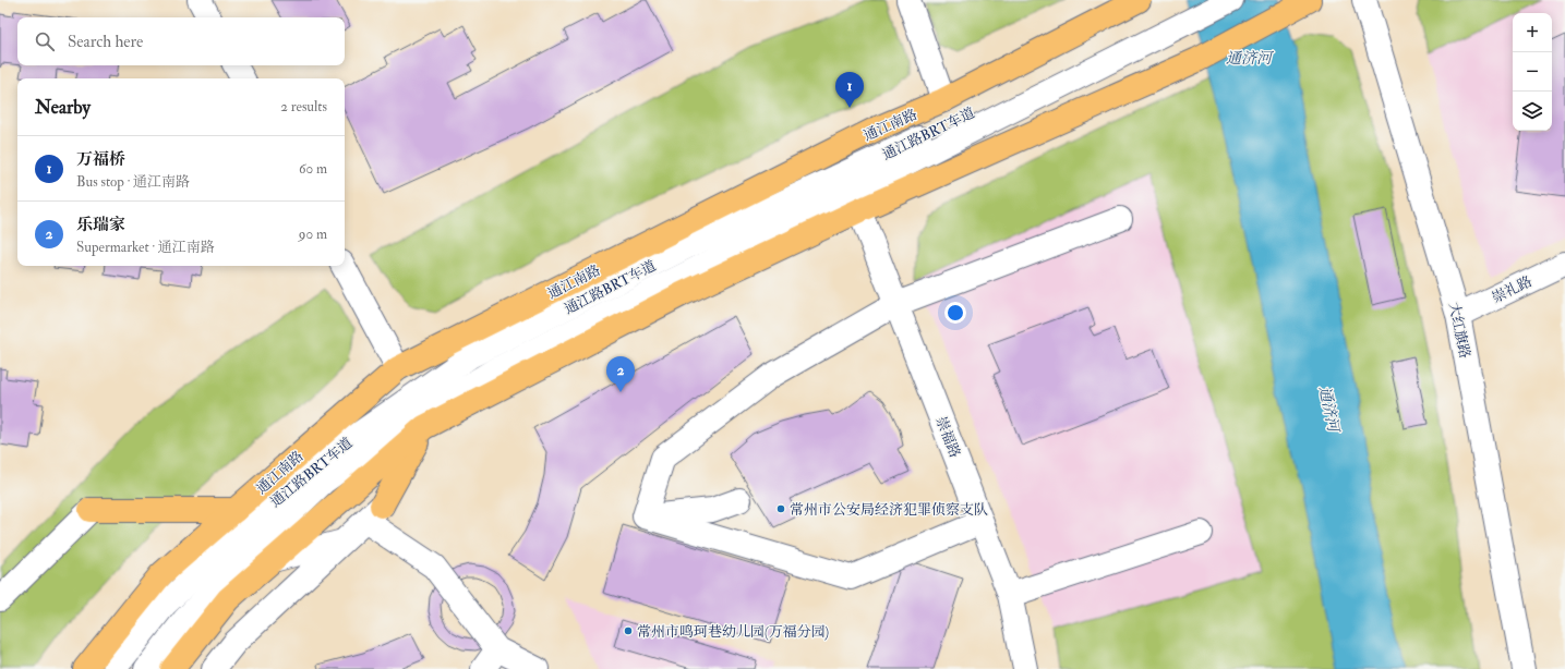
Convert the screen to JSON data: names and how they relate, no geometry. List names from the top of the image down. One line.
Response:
{"streets":{"main road":["通江南路"],"street":["通江路BRT车道","崇礼路","大红旗路","崇福路"]},"crossings":[["崇礼路","大红旗路"]],"water":["通济河"],"places":["常州市公安局经济犯罪侦察支队","常州市鸣珂巷幼儿园(万福分园)"],"page":{"map_buttons":["+","−"],"search":"Search here","pins":["1","2"],"heading":["Nearby","2 results"],"list":[{"mark":"1","name":"万福桥","note":"Bus stop · 通江南路","value":"60 m"},{"mark":"2","name":"乐瑞家","note":"Supermarket · 通江南路","value":"90 m"}]}}
